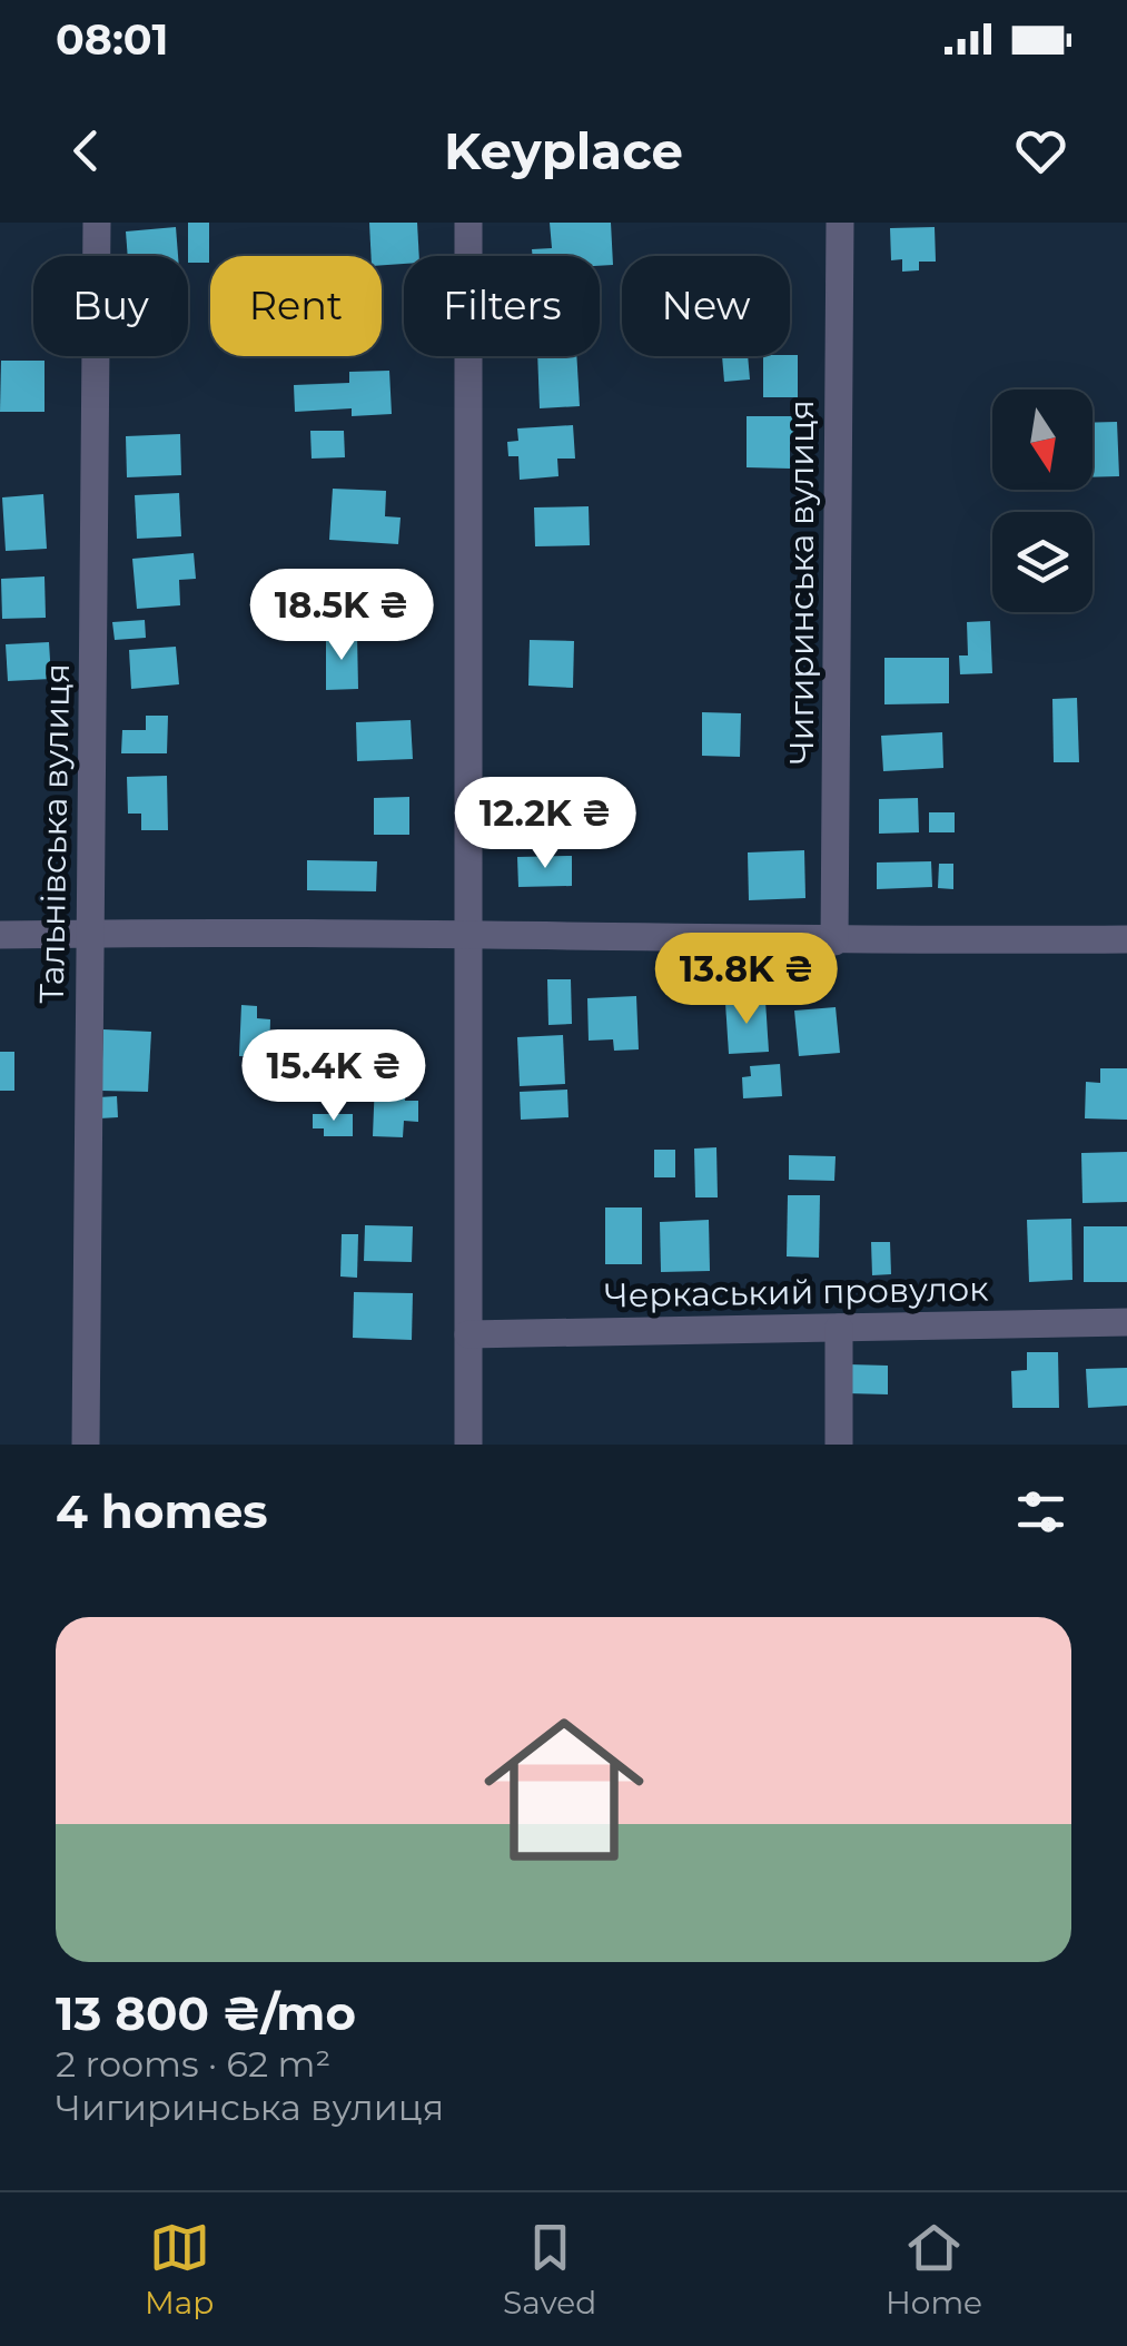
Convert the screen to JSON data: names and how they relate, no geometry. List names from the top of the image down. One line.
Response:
{"streets":{"street":["Чигиринська вулиця","Тальнівська вулиця","Черкаський провулок"]},"north":"bottom","page":{"status":"08:01","header":"Keyplace","chip":["Buy","Rent","Filters","New"],"price":["18.5K ₴","12.2K ₴","13.8K ₴","15.4K ₴"],"heading":"4 homes","list":[{"name":"13 800 ₴/mo","note":"2 rooms · 62 m² · Чигиринська вулиця"}],"tabs":["Map","Saved","Home"]}}
